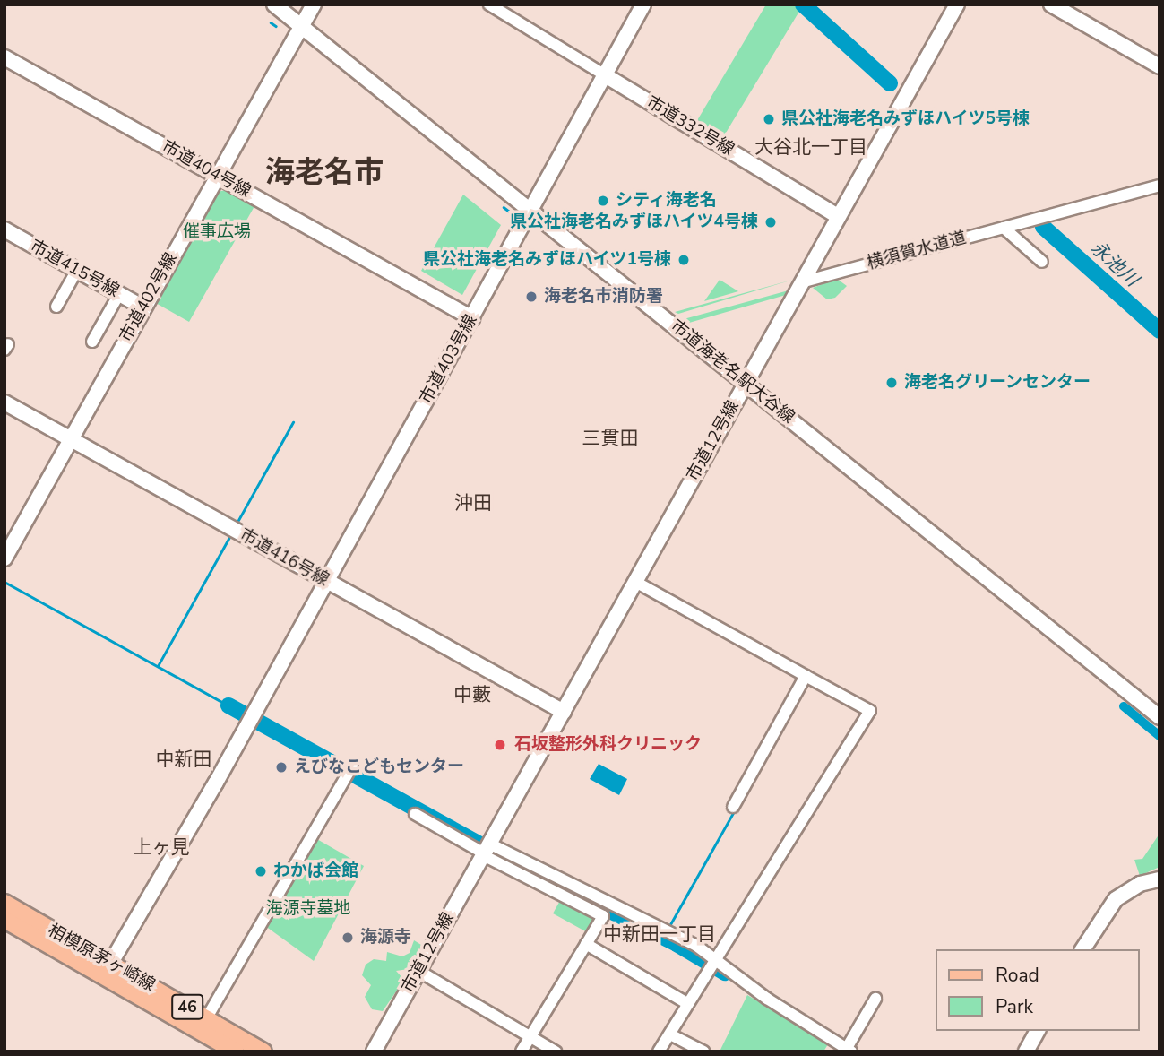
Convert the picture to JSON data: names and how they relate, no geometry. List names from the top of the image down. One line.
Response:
{"streets":{"main road":["相模原茅ヶ崎線","46"],"street":["市道332号線","市道404号線","横須賀水道道","市道415号線","市道402号線","市道403号線","市道海老名駅大谷線","市道12号線","市道416号線"]},"crossings":[["市道332号線","市道403号線"],["市道332号線","市道12号線"],["市道404号線","市道402号線"],["市道404号線","市道403号線"],["横須賀水道道","市道12号線"],["市道415号線","市道402号線"],["市道402号線","市道海老名駅大谷線"],["市道402号線","市道416号線"],["市道403号線","市道海老名駅大谷線"],["市道403号線","市道416号線"],["市道403号線","相模原茅ヶ崎線"],["市道海老名駅大谷線","市道12号線"],["市道12号線","市道416号線"]],"districts":["大谷北一丁目","海老名市","三貫田","沖田","中藪","中新田","上ヶ見","中新田一丁目"],"water":["永池川"],"parks":["催事広場","海源寺墓地"],"places":["県公社海老名みずほハイツ5号棟","シティ海老名","県公社海老名みずほハイツ4号棟","県公社海老名みずほハイツ1号棟","海老名市消防署","海老名グリーンセンター","石坂整形外科クリニック","えびなこどもセンター","わかば会館","海源寺"],"legend":["Road","Park"]}
